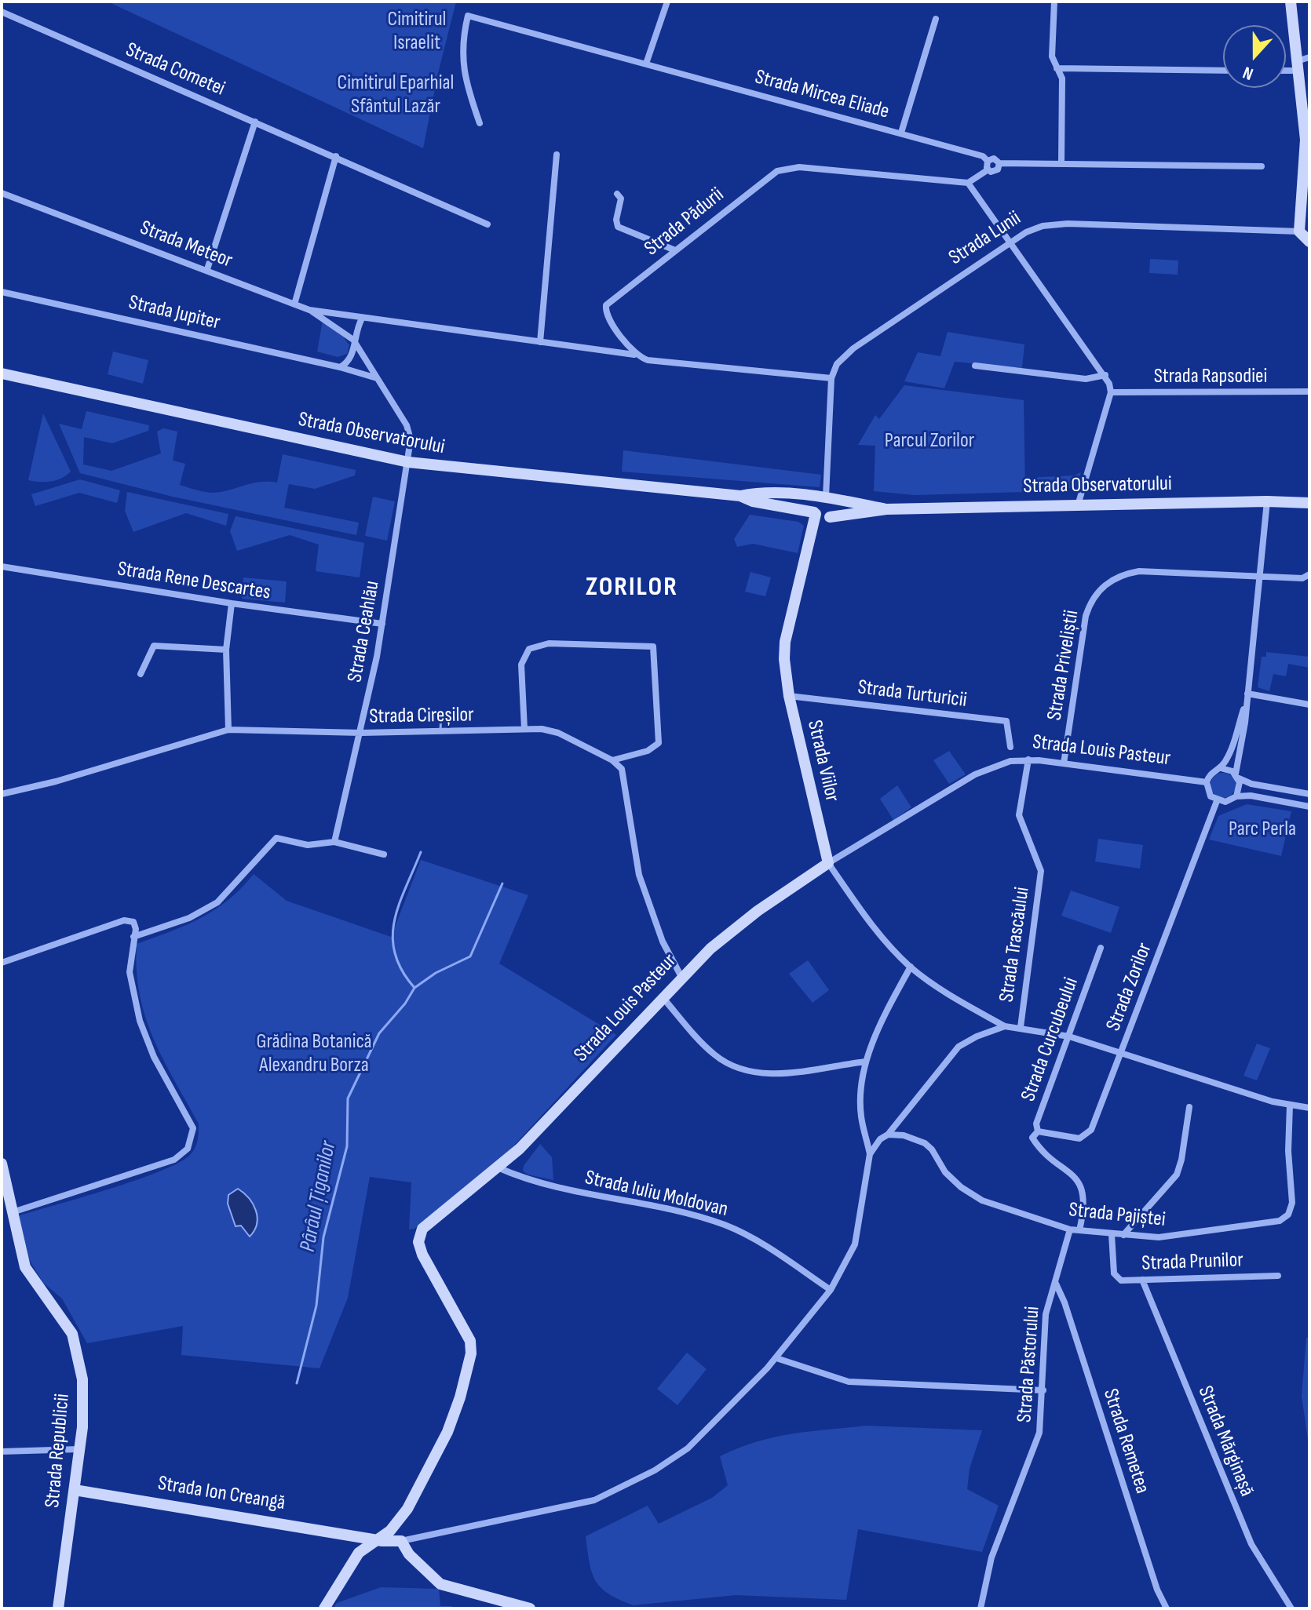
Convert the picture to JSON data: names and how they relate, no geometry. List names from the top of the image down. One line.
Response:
{"streets":{"street":["Strada Cometei","Strada Mircea Eliade","Strada Pădurii","Strada Lunii","Strada Meteor","Strada Jupiter","Strada Rapsodiei","Strada Observatorului","Strada Rene Descartes","Strada Ceahlău","Strada Priveliștii","Strada Turturicii","Strada Cireșilor","Strada Louis Pasteur","Strada Viilor","Strada Trascăului","Strada Zorilor","Strada Curcubeului","Strada Iuliu Moldovan","Strada Pajiștei","Strada Prunilor","Strada Păstorului","Strada Remetea","Strada Mărginașă","Strada Republicii","Strada Ion Creangă"]},"crossings":[["Strada Mircea Eliade","Strada Pădurii"],["Strada Pădurii","Strada Meteor"],["Strada Observatorului","Strada Ceahlău"],["Strada Observatorului","Strada Viilor"],["Strada Rene Descartes","Strada Ceahlău"],["Strada Ceahlău","Strada Cireșilor"],["Strada Priveliștii","Strada Louis Pasteur"],["Strada Turturicii","Strada Viilor"],["Strada Louis Pasteur","Strada Viilor"],["Strada Louis Pasteur","Strada Trascăului"],["Strada Louis Pasteur","Strada Zorilor"],["Strada Louis Pasteur","Strada Iuliu Moldovan"],["Strada Louis Pasteur","Strada Ion Creangă"],["Strada Zorilor","Strada Curcubeului"],["Strada Curcubeului","Strada Pajiștei"],["Strada Pajiștei","Strada Prunilor"],["Strada Pajiștei","Strada Păstorului"],["Strada Prunilor","Strada Mărginașă"],["Strada Păstorului","Strada Remetea"],["Strada Republicii","Strada Ion Creangă"]],"districts":["ZORILOR"],"water":["Pârâul Țiganilor"],"parks":["Cimitirul Israelit","Cimitirul Eparhial Sfântul Lazăr","Parcul Zorilor","Parc Perla","Grădina Botanică Alexandru Borza"],"north":"bottom"}
